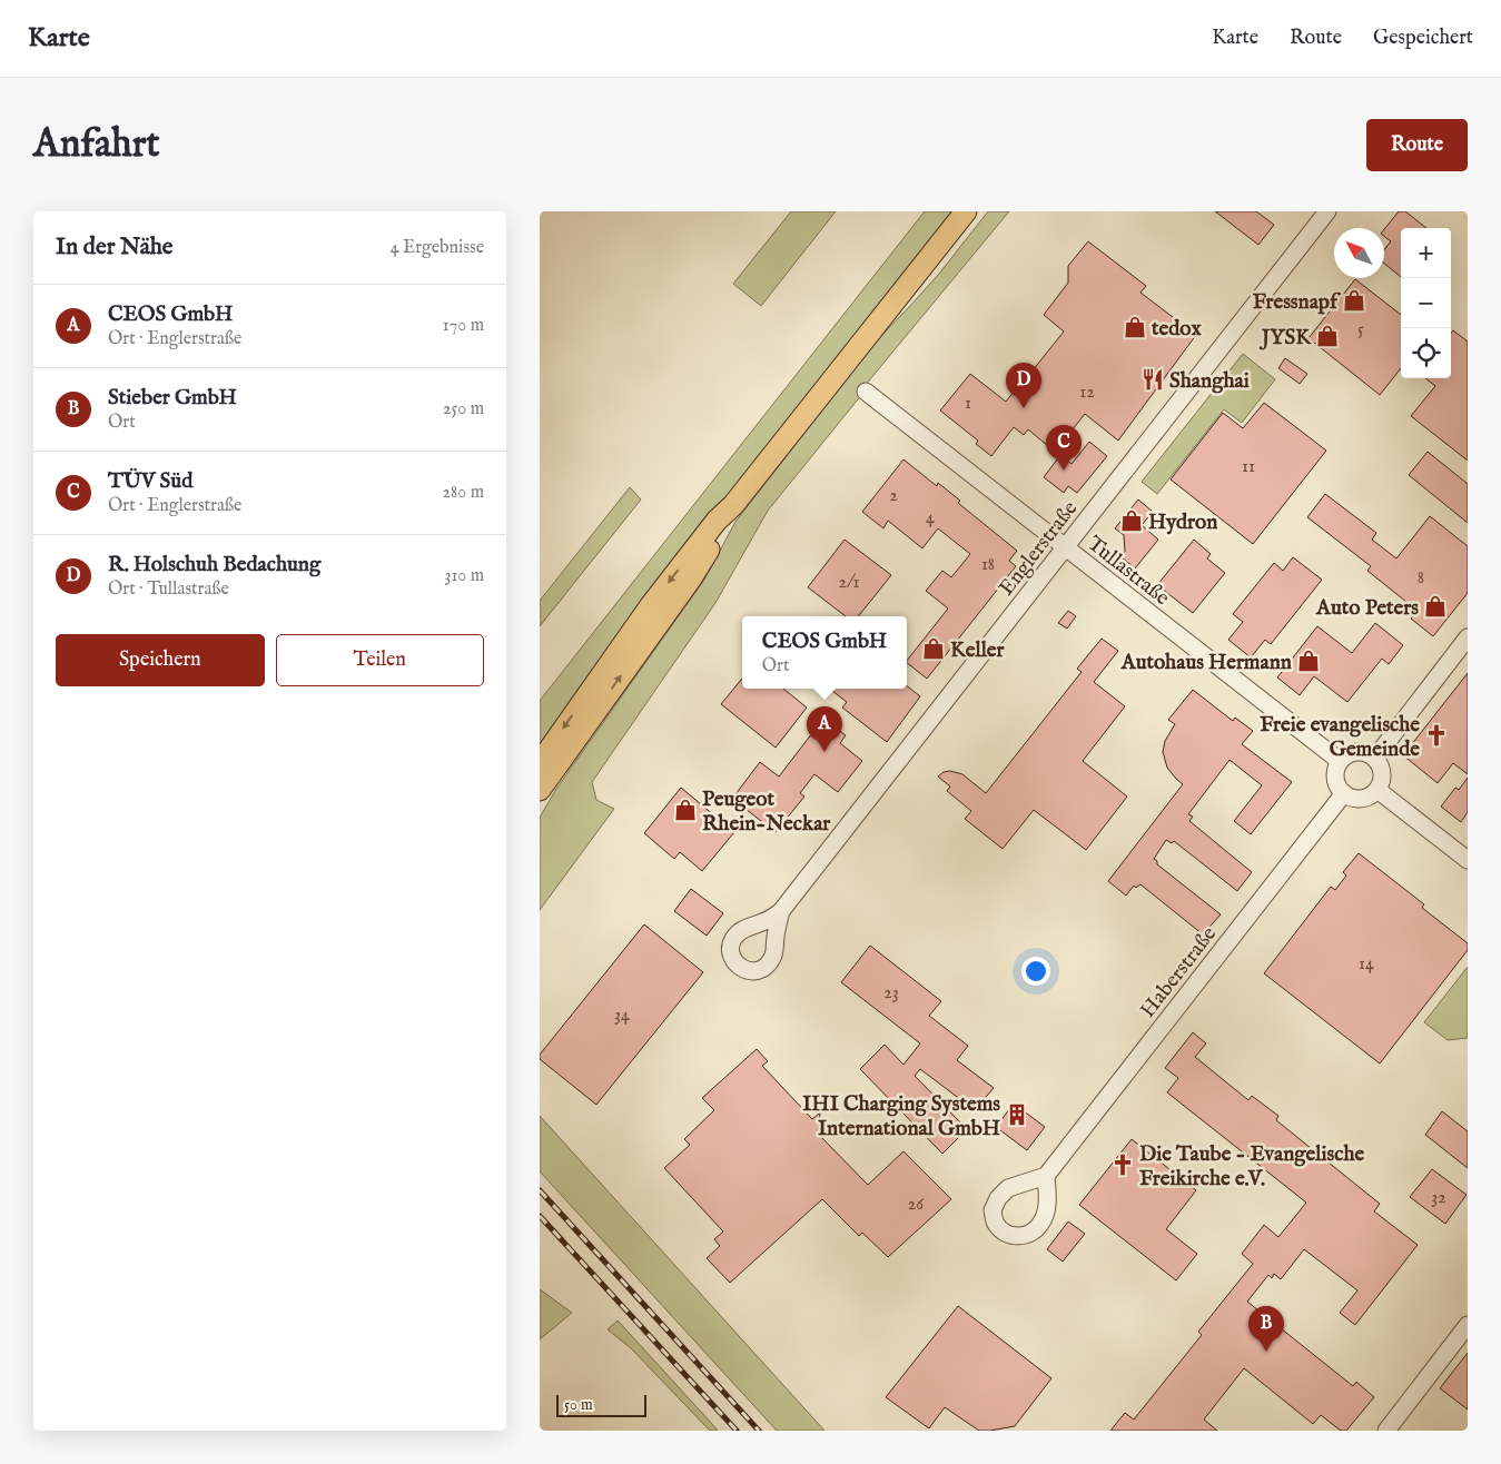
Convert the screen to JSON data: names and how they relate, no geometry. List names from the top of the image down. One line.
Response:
{"streets":{"street":["Englerstraße","Tullastraße","Haberstraße"]},"crossings":[["Englerstraße","Tullastraße"],["Tullastraße","Haberstraße"]],"places":{"shop":["Fressnapf","tedox","JYSK","Hydron","Auto Peters","Keller","Autohaus Hermann","Peugeot Rhein-Neckar"],"restaurant":["Shanghai"],"church":["Freie evangelische Gemeinde","Die Taube - Evangelische Freikirche e.V."],"building":["IHI Charging Systems International GmbH"]},"house_numbers":["5","12","1","11","2","4","18","8","2/1","14","23","34","32","26"],"scale_bar":"50 m","north":"top left","page":{"header":"Karte","nav":["Karte","Route","Gespeichert"],"buttons":["Route",["Speichern","Teilen"]],"title":"Anfahrt","heading":["In der Nähe","4 Ergebnisse"],"map_buttons":["+","−"],"list":[{"mark":"A","name":"CEOS GmbH","note":"Ort · Englerstraße","value":"170 m"},{"mark":"B","name":"Stieber GmbH","note":"Ort","value":"250 m"},{"mark":"C","name":"TÜV Süd","note":"Ort · Englerstraße","value":"280 m"},{"mark":"D","name":"R. Holschuh Bedachung","note":"Ort · Tullastraße","value":"310 m"}],"pins":["D","C","A","B"],"popup":["CEOS GmbH","Ort"],"scale":"50 m"}}
